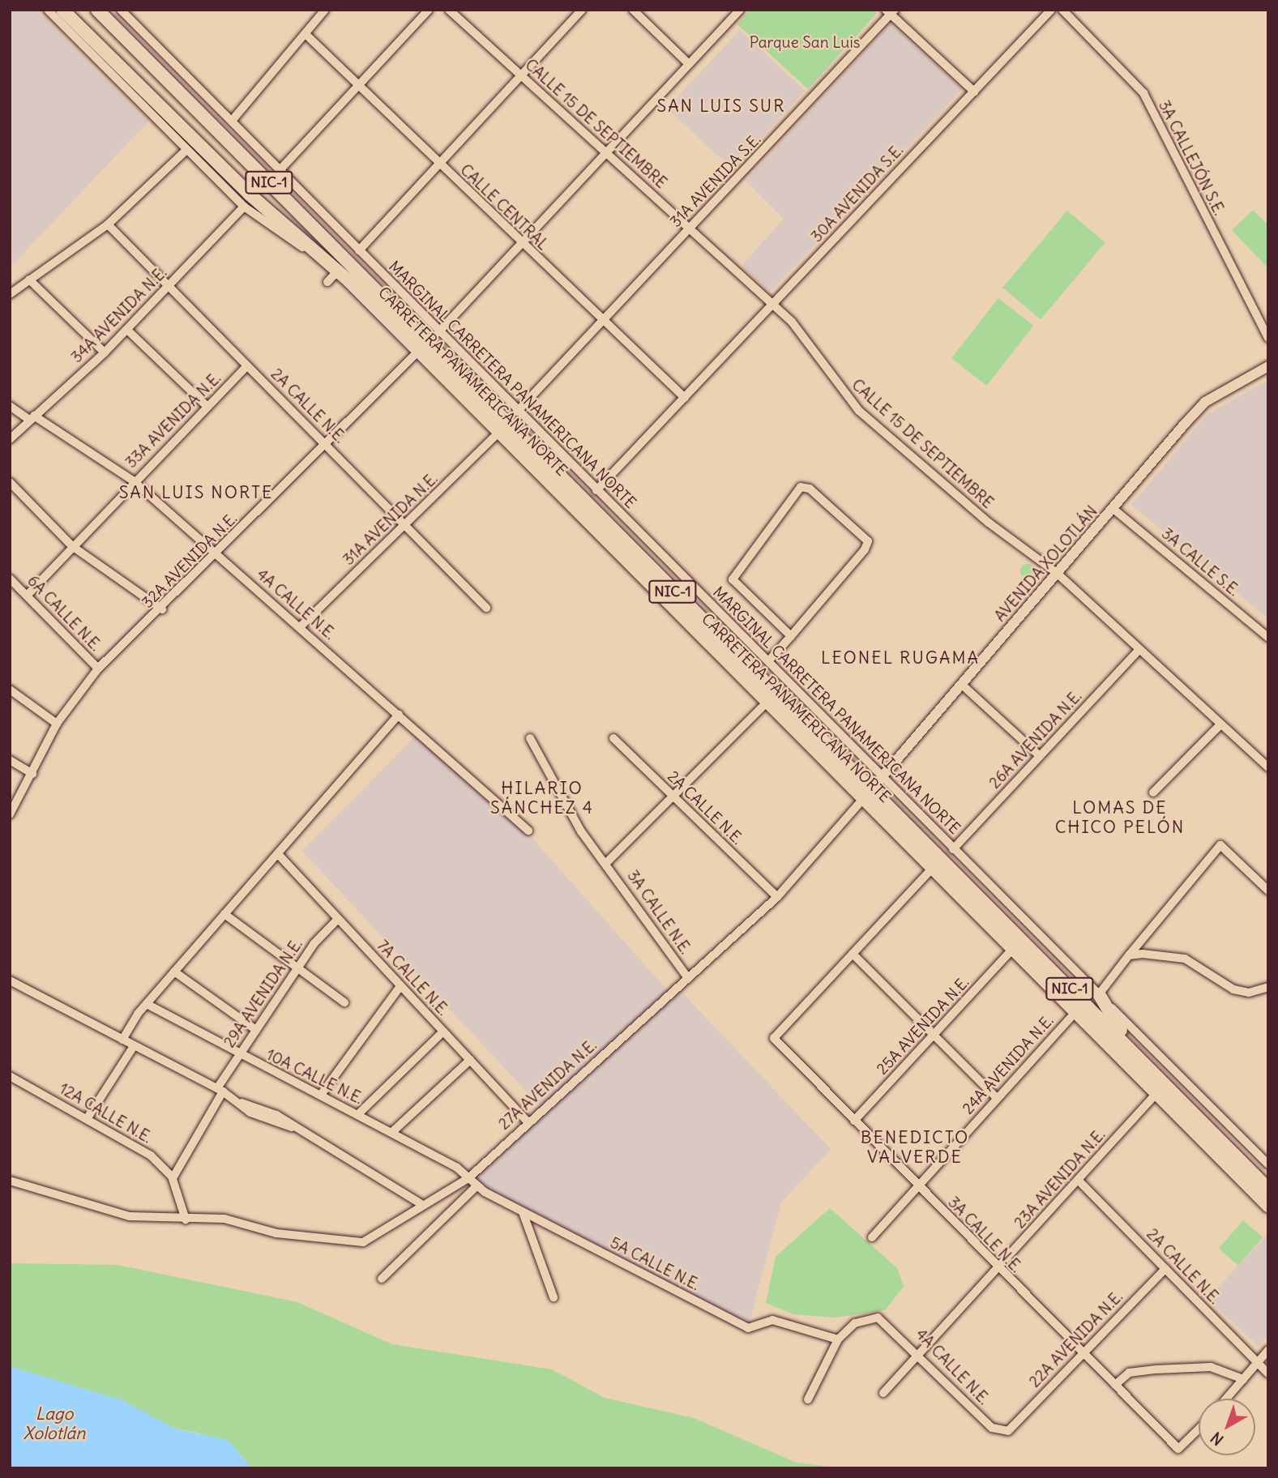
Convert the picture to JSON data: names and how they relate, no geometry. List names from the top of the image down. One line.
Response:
{"streets":{"highway":["NIC-1","CARRETERA PANAMERICANA NORTE"],"main road":["AVENIDA XOLOTLÁN"],"street":["CALLE 15 DE SEPTIEMBRE","3A CALLEJÓN S.E.","31A AVENIDA S.E.","30A AVENIDA S.E.","CALLE CENTRAL","34A AVENIDA N.E.","MARGINAL CARRETERA PANAMERICANA NORTE","2A CALLE N.E.","33A AVENIDA N.E.","31A AVENIDA N.E.","32A AVENIDA N.E.","3A CALLE S.E.","4A CALLE N.E.","6A CALLE N.E.","26A AVENIDA N.E.","3A CALLE N.E.","7A CALLE N.E.","29A AVENIDA N.E.","25A AVENIDA N.E.","24A AVENIDA N.E.","10A CALLE N.E.","27A AVENIDA N.E.","12A CALLE N.E.","23A AVENIDA N.E.","5A CALLE N.E.","22A AVENIDA N.E."]},"crossings":[["CALLE 15 DE SEPTIEMBRE","31A AVENIDA S.E."],["CALLE 15 DE SEPTIEMBRE","30A AVENIDA S.E."],["CALLE 15 DE SEPTIEMBRE","AVENIDA XOLOTLÁN"],["CALLE 15 DE SEPTIEMBRE","26A AVENIDA N.E."],["31A AVENIDA S.E.","CALLE CENTRAL"],["NIC-1","34A AVENIDA N.E."],["NIC-1","CARRETERA PANAMERICANA NORTE"],["30A AVENIDA S.E.","CALLE CENTRAL"],["30A AVENIDA S.E.","MARGINAL CARRETERA PANAMERICANA NORTE"],["34A AVENIDA N.E.","2A CALLE N.E."],["34A AVENIDA N.E.","4A CALLE N.E."],["CARRETERA PANAMERICANA NORTE","31A AVENIDA N.E."],["CARRETERA PANAMERICANA NORTE","32A AVENIDA N.E."],["CARRETERA PANAMERICANA NORTE","AVENIDA XOLOTLÁN"],["CARRETERA PANAMERICANA NORTE","25A AVENIDA N.E."],["CARRETERA PANAMERICANA NORTE","24A AVENIDA N.E."],["CARRETERA PANAMERICANA NORTE","27A AVENIDA N.E."],["CARRETERA PANAMERICANA NORTE","23A AVENIDA N.E."],["MARGINAL CARRETERA PANAMERICANA NORTE","AVENIDA XOLOTLÁN"],["MARGINAL CARRETERA PANAMERICANA NORTE","26A AVENIDA N.E."],["2A CALLE N.E.","33A AVENIDA N.E."],["2A CALLE N.E.","31A AVENIDA N.E."],["2A CALLE N.E.","32A AVENIDA N.E."],["2A CALLE N.E.","27A AVENIDA N.E."],["2A CALLE N.E.","23A AVENIDA N.E."],["2A CALLE N.E.","22A AVENIDA N.E."],["33A AVENIDA N.E.","4A CALLE N.E."],["33A AVENIDA N.E.","6A CALLE N.E."],["31A AVENIDA N.E.","4A CALLE N.E."],["32A AVENIDA N.E.","4A CALLE N.E."],["32A AVENIDA N.E.","6A CALLE N.E."],["3A CALLE S.E.","AVENIDA XOLOTLÁN"],["AVENIDA XOLOTLÁN","27A AVENIDA N.E."],["4A CALLE N.E.","23A AVENIDA N.E."],["4A CALLE N.E.","5A CALLE N.E."],["4A CALLE N.E.","22A AVENIDA N.E."],["3A CALLE N.E.","25A AVENIDA N.E."],["3A CALLE N.E.","24A AVENIDA N.E."],["3A CALLE N.E.","27A AVENIDA N.E."],["3A CALLE N.E.","23A AVENIDA N.E."],["3A CALLE N.E.","22A AVENIDA N.E."],["7A CALLE N.E.","29A AVENIDA N.E."],["7A CALLE N.E.","27A AVENIDA N.E."],["29A AVENIDA N.E.","10A CALLE N.E."],["29A AVENIDA N.E.","12A CALLE N.E."],["10A CALLE N.E.","27A AVENIDA N.E."],["10A CALLE N.E.","5A CALLE N.E."],["27A AVENIDA N.E.","12A CALLE N.E."],["27A AVENIDA N.E.","5A CALLE N.E."]],"districts":["SAN LUIS SUR","SAN LUIS NORTE","LEONEL RUGAMA","HILARIO SÁNCHEZ 4","LOMAS DE CHICO PELÓN","BENEDICTO VALVERDE"],"water":["Lago Xolotlán"],"parks":["Parque San Luis"],"north":"bottom left"}
